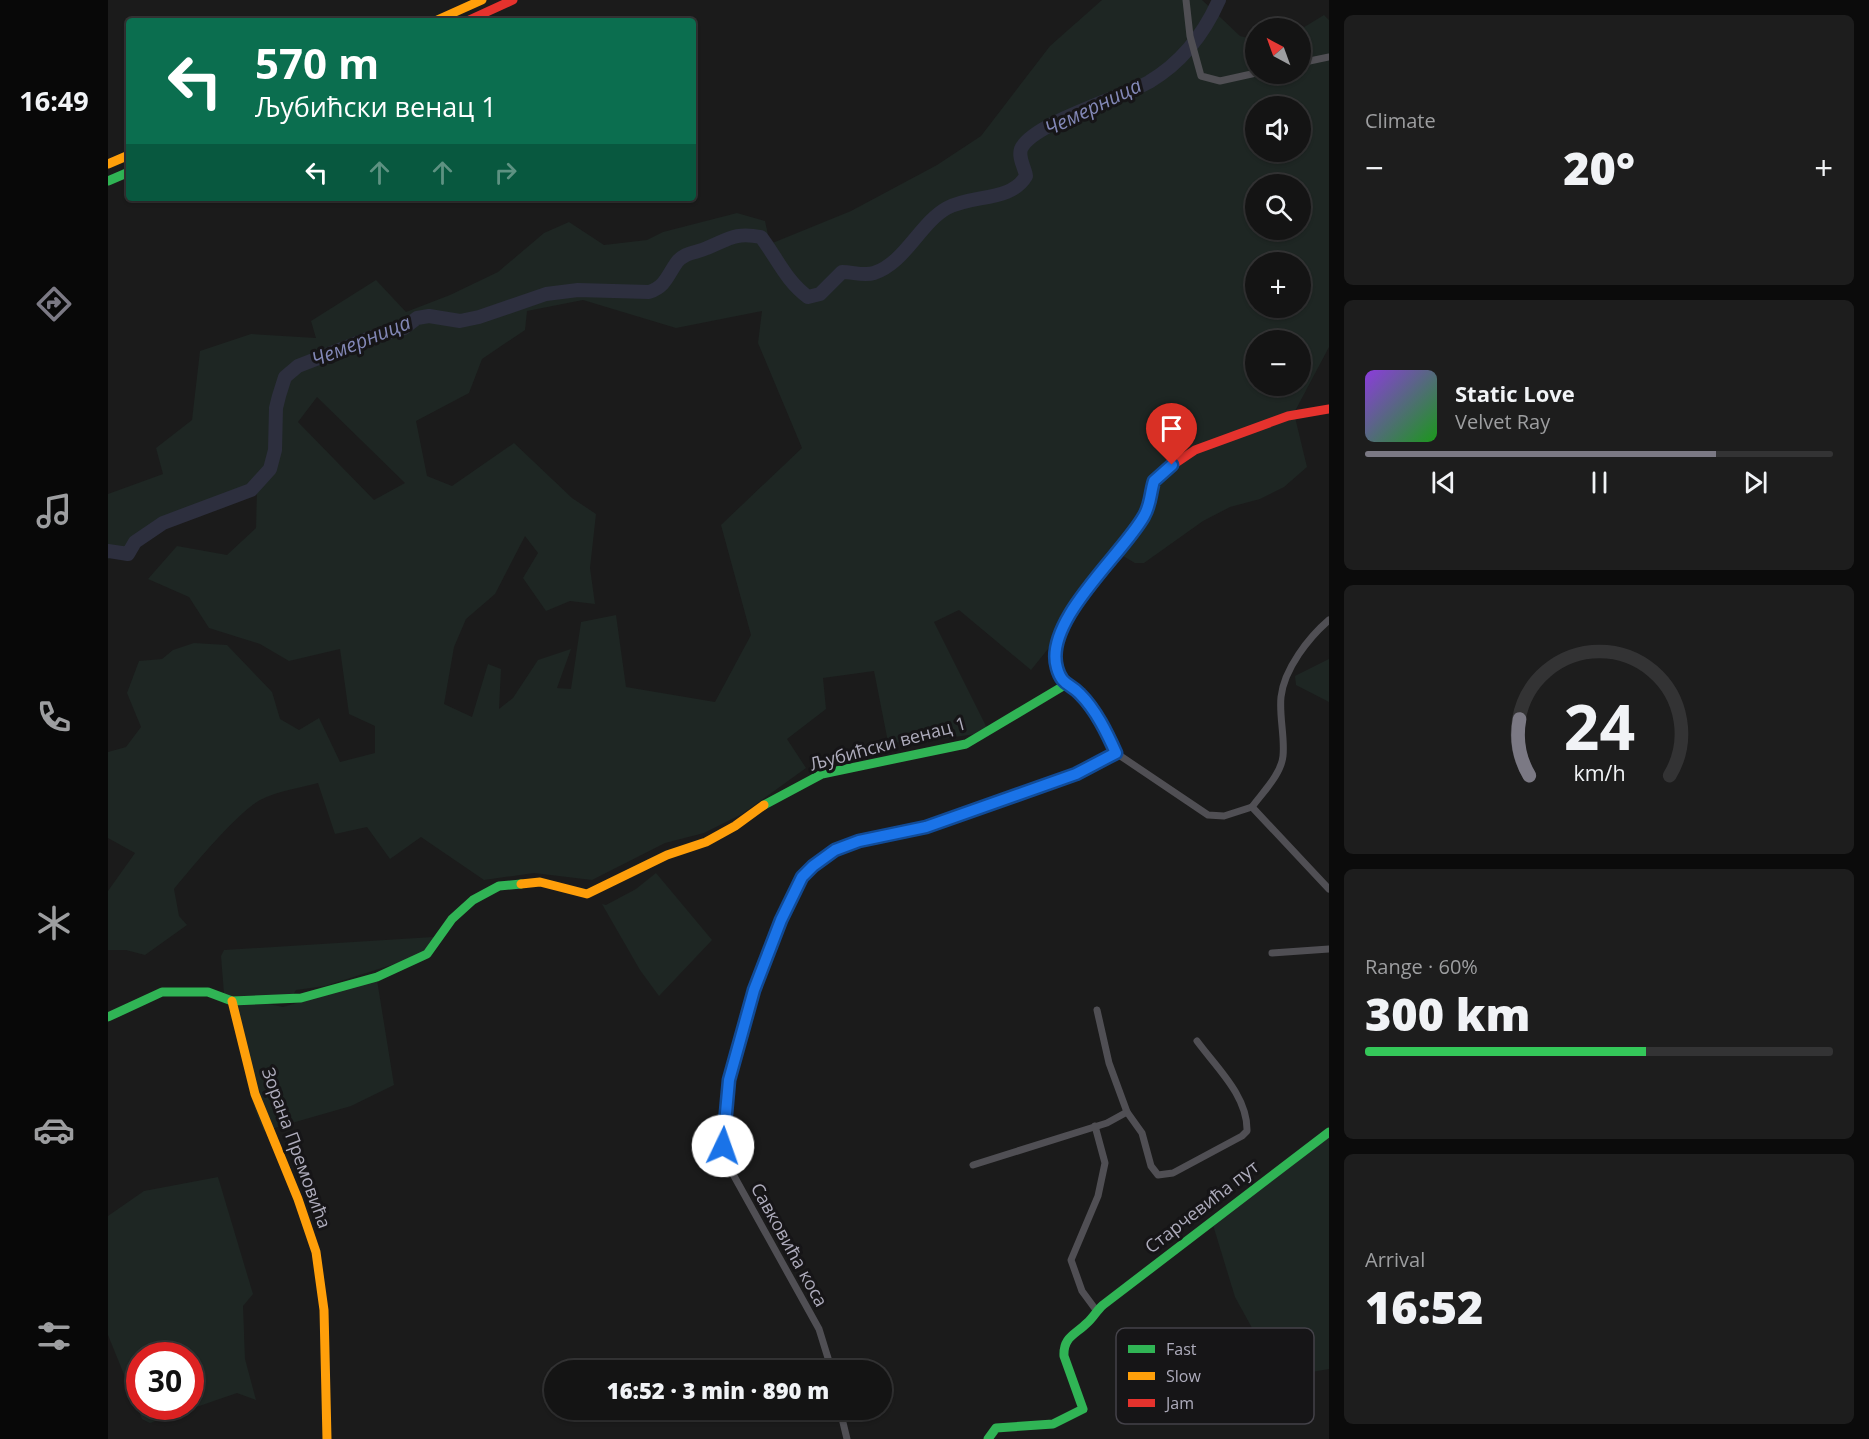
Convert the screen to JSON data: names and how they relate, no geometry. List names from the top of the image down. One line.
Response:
{"streets":{"main road":["Љубићски венац 1","Зорана Премовића","Старчевића пут"],"street":["Савковића коса"]},"crossings":[["Љубићски венац 1","Зорана Премовића"]],"water":["Чемерница"],"legend":["Fast","Slow","Jam"],"north":"top left","page":{"tabs":"16:49","tile":["Climate",["Range · 60%","300 km"],["Arrival","16:52"]],"map_buttons":["+","−"],"turn":["570 m","Љубићски венац 1"],"heat":["−","20°","+"],"song":["Static Love","Velvet Ray"],"limit":"30","trip":"16:52 · 3 min · 890 m","gauge":["24","km/h"]}}
